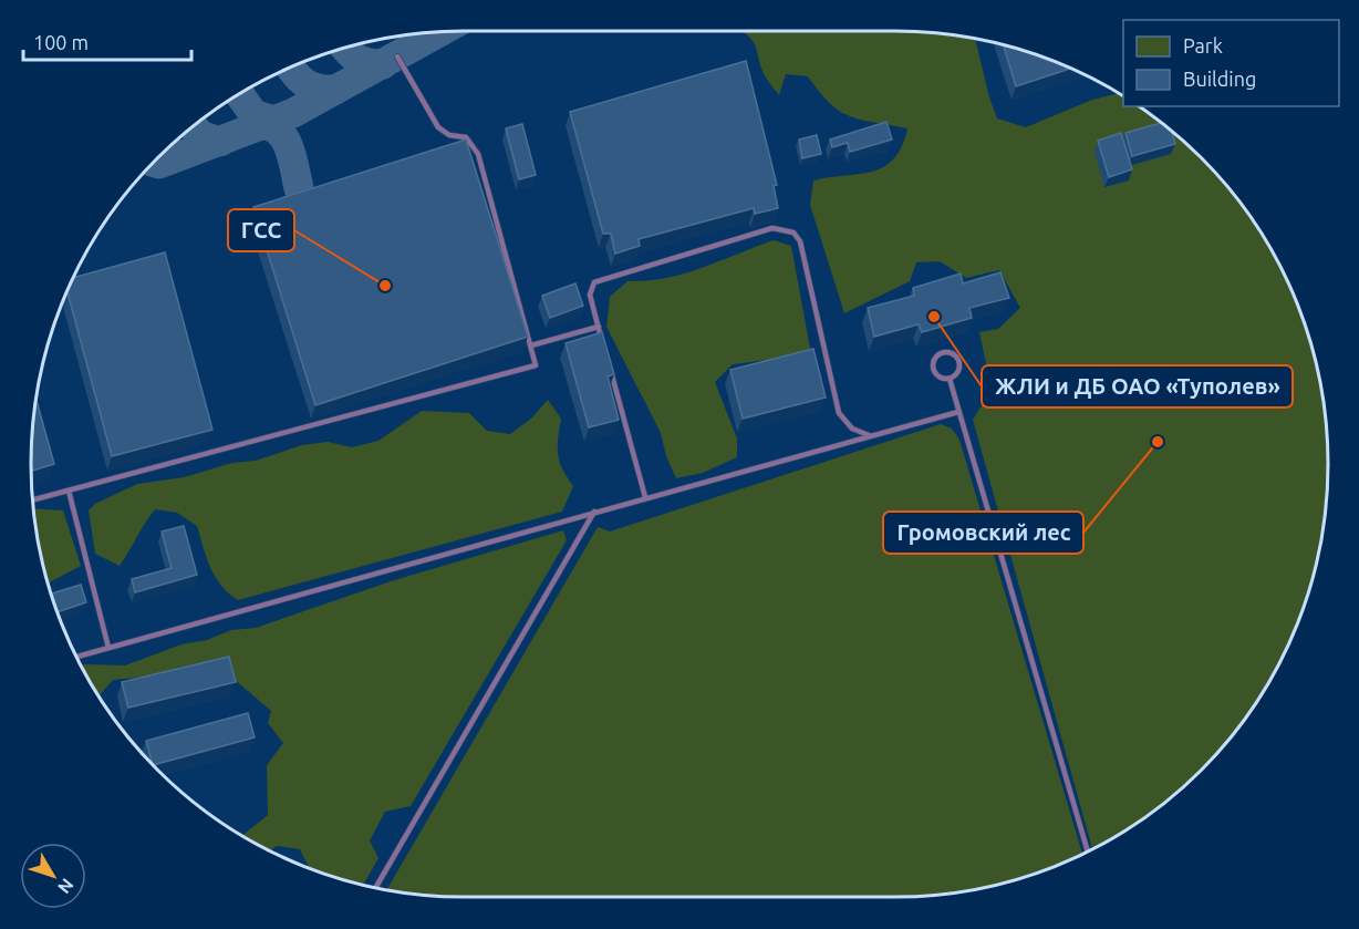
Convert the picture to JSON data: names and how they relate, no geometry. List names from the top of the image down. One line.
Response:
{"places":["ГСС","ЖЛИ и ДБ ОАО «Туполев»","Громовский лес"],"legend":["Park","Building"],"scale_bar":"100 m","north":"bottom right"}
